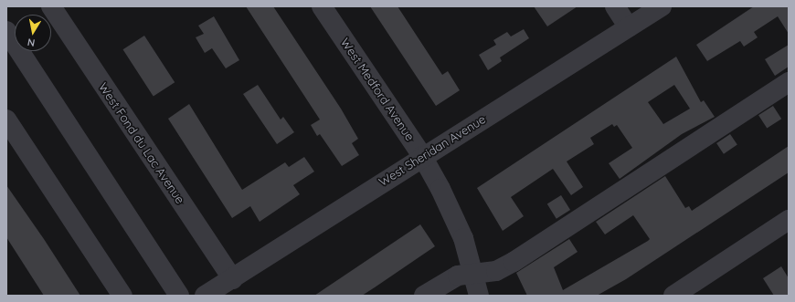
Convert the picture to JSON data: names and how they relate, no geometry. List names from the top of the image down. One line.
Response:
{"streets":{"street":["West Medford Avenue","West Fond du Lac Avenue","West Sheridan Avenue"]},"crossings":[["West Medford Avenue","West Sheridan Avenue"],["West Fond du Lac Avenue","West Sheridan Avenue"]],"north":"bottom"}
